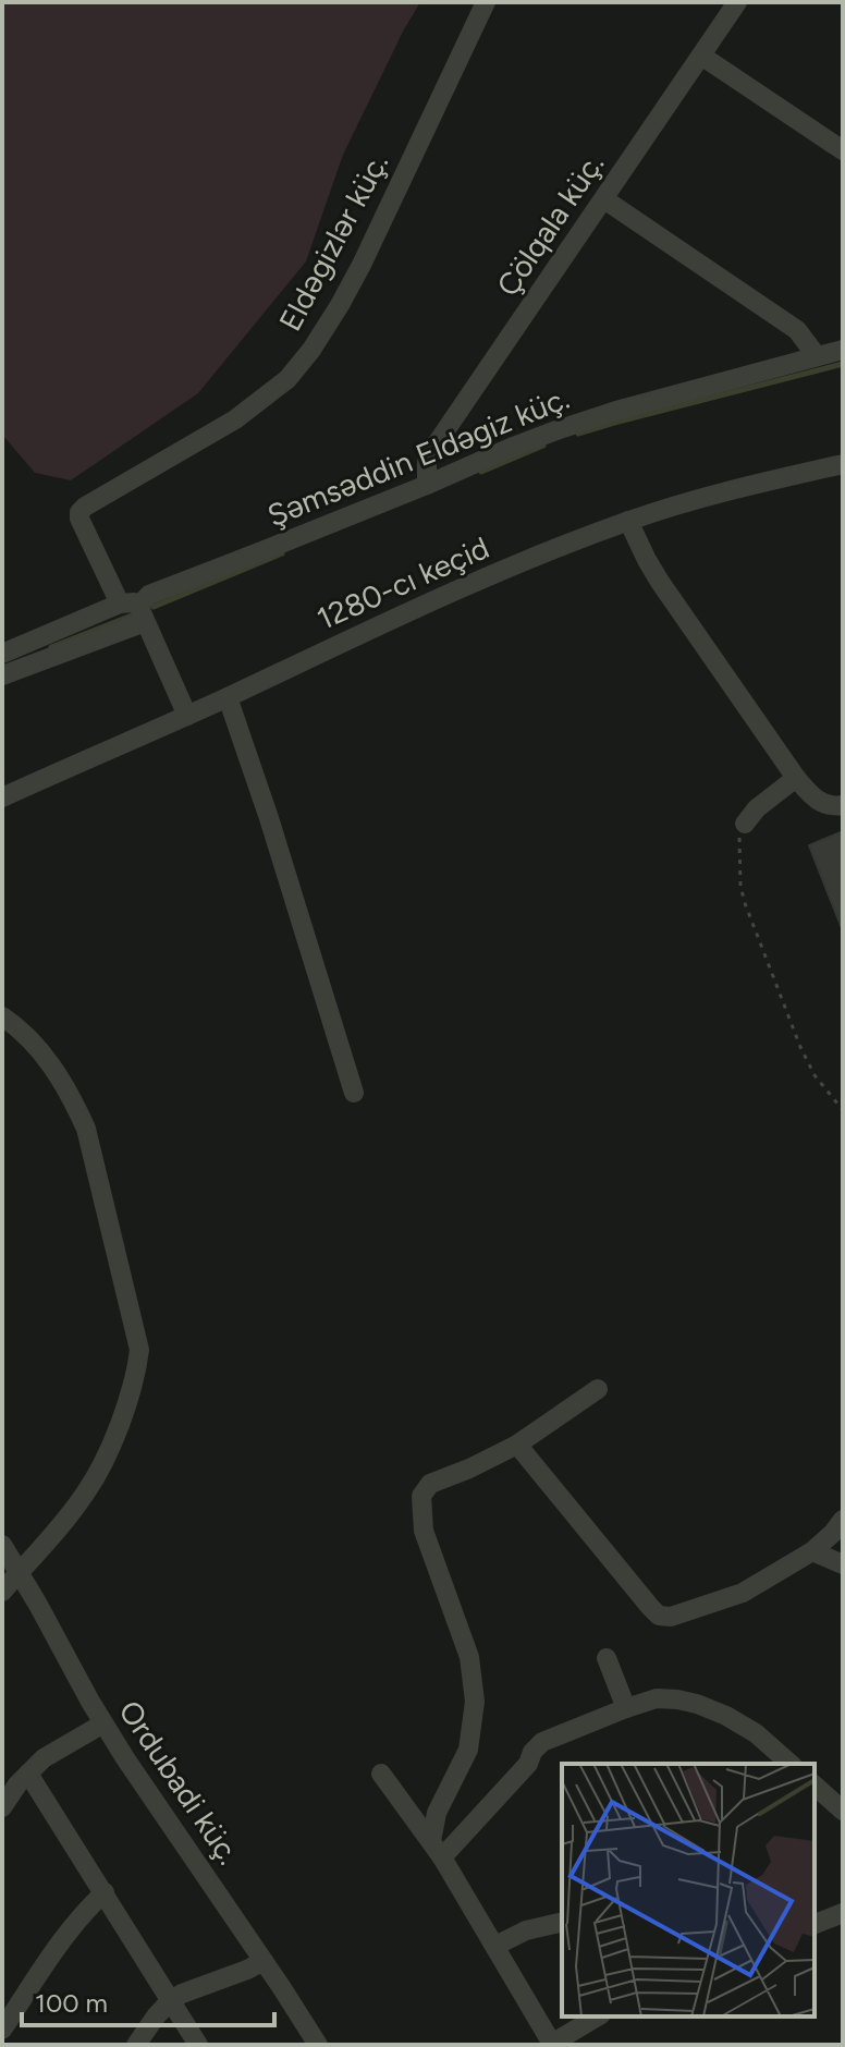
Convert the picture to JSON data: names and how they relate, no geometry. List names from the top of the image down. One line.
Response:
{"streets":{"street":["Çölqala küç.","Eldəgizlər küç.","Şəmsəddin Eldəgiz küç.","1280-cı keçid","Ordubadi küç."]},"crossings":[["Çölqala küç.","Şəmsəddin Eldəgiz küç."]],"scale_bar":"100 m"}
